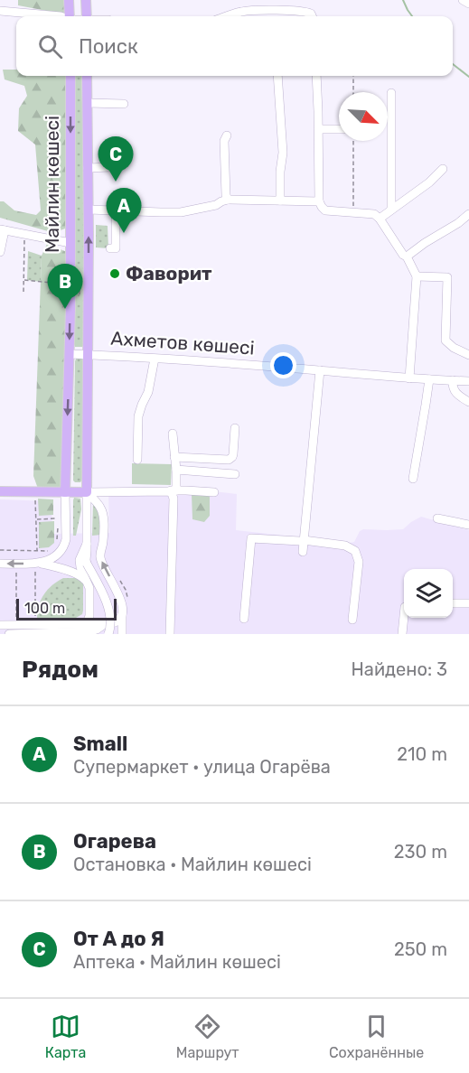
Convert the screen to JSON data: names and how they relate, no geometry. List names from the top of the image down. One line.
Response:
{"streets":{"main road":["Майлин көшесі"],"street":["Ахметов көшесі"]},"crossings":[["Майлин көшесі","Ахметов көшесі"]],"places":["Фаворит"],"scale_bar":"100 m","north":"bottom right","page":{"search":"Поиск","pins":["C","A","B"],"scale":"100 m","heading":["Рядом","Найдено: 3"],"list":[{"mark":"A","name":"Small","note":"Супермаркет · улица Огарёва","value":"210 m"},{"mark":"B","name":"Огарева","note":"Остановка · Майлин көшесі","value":"230 m"},{"mark":"C","name":"От А до Я","note":"Аптека · Майлин көшесі","value":"250 m"}],"nav":["Карта","Маршрут","Сохранённые"]}}
